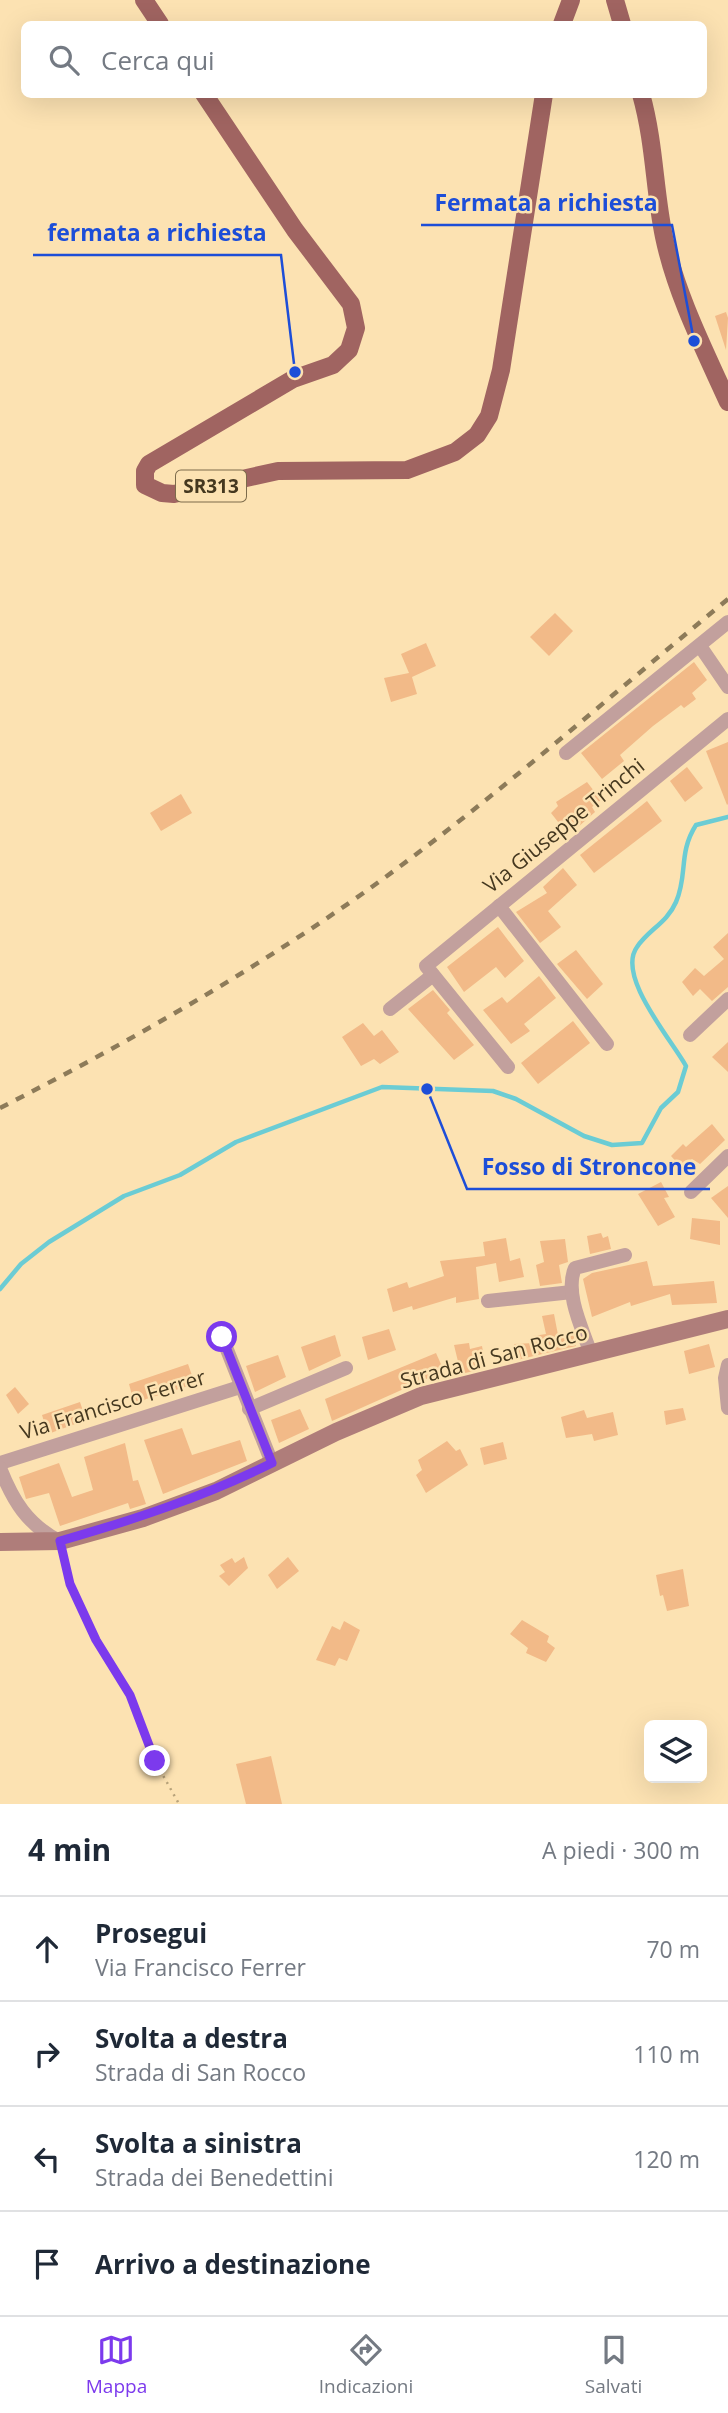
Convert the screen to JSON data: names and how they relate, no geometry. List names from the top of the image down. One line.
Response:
{"streets":{"main road":["SR313","Strada di San Rocco"],"street":["Via Giuseppe Trinchi","Via Francisco Ferrer"]},"crossings":[["Strada di San Rocco","Via Francisco Ferrer"]],"places":["Fermata a richiesta","fermata a richiesta","Fosso di Stroncone"],"page":{"search":"Cerca qui","heading":["4 min","A piedi · 300 m"],"list":[["Prosegui","Via Francisco Ferrer","70 m"],["Svolta a destra","Strada di San Rocco","110 m"],["Svolta a sinistra","Strada dei Benedettini","120 m"],"Arrivo a destinazione"],"nav":["Mappa","Indicazioni","Salvati"]}}
